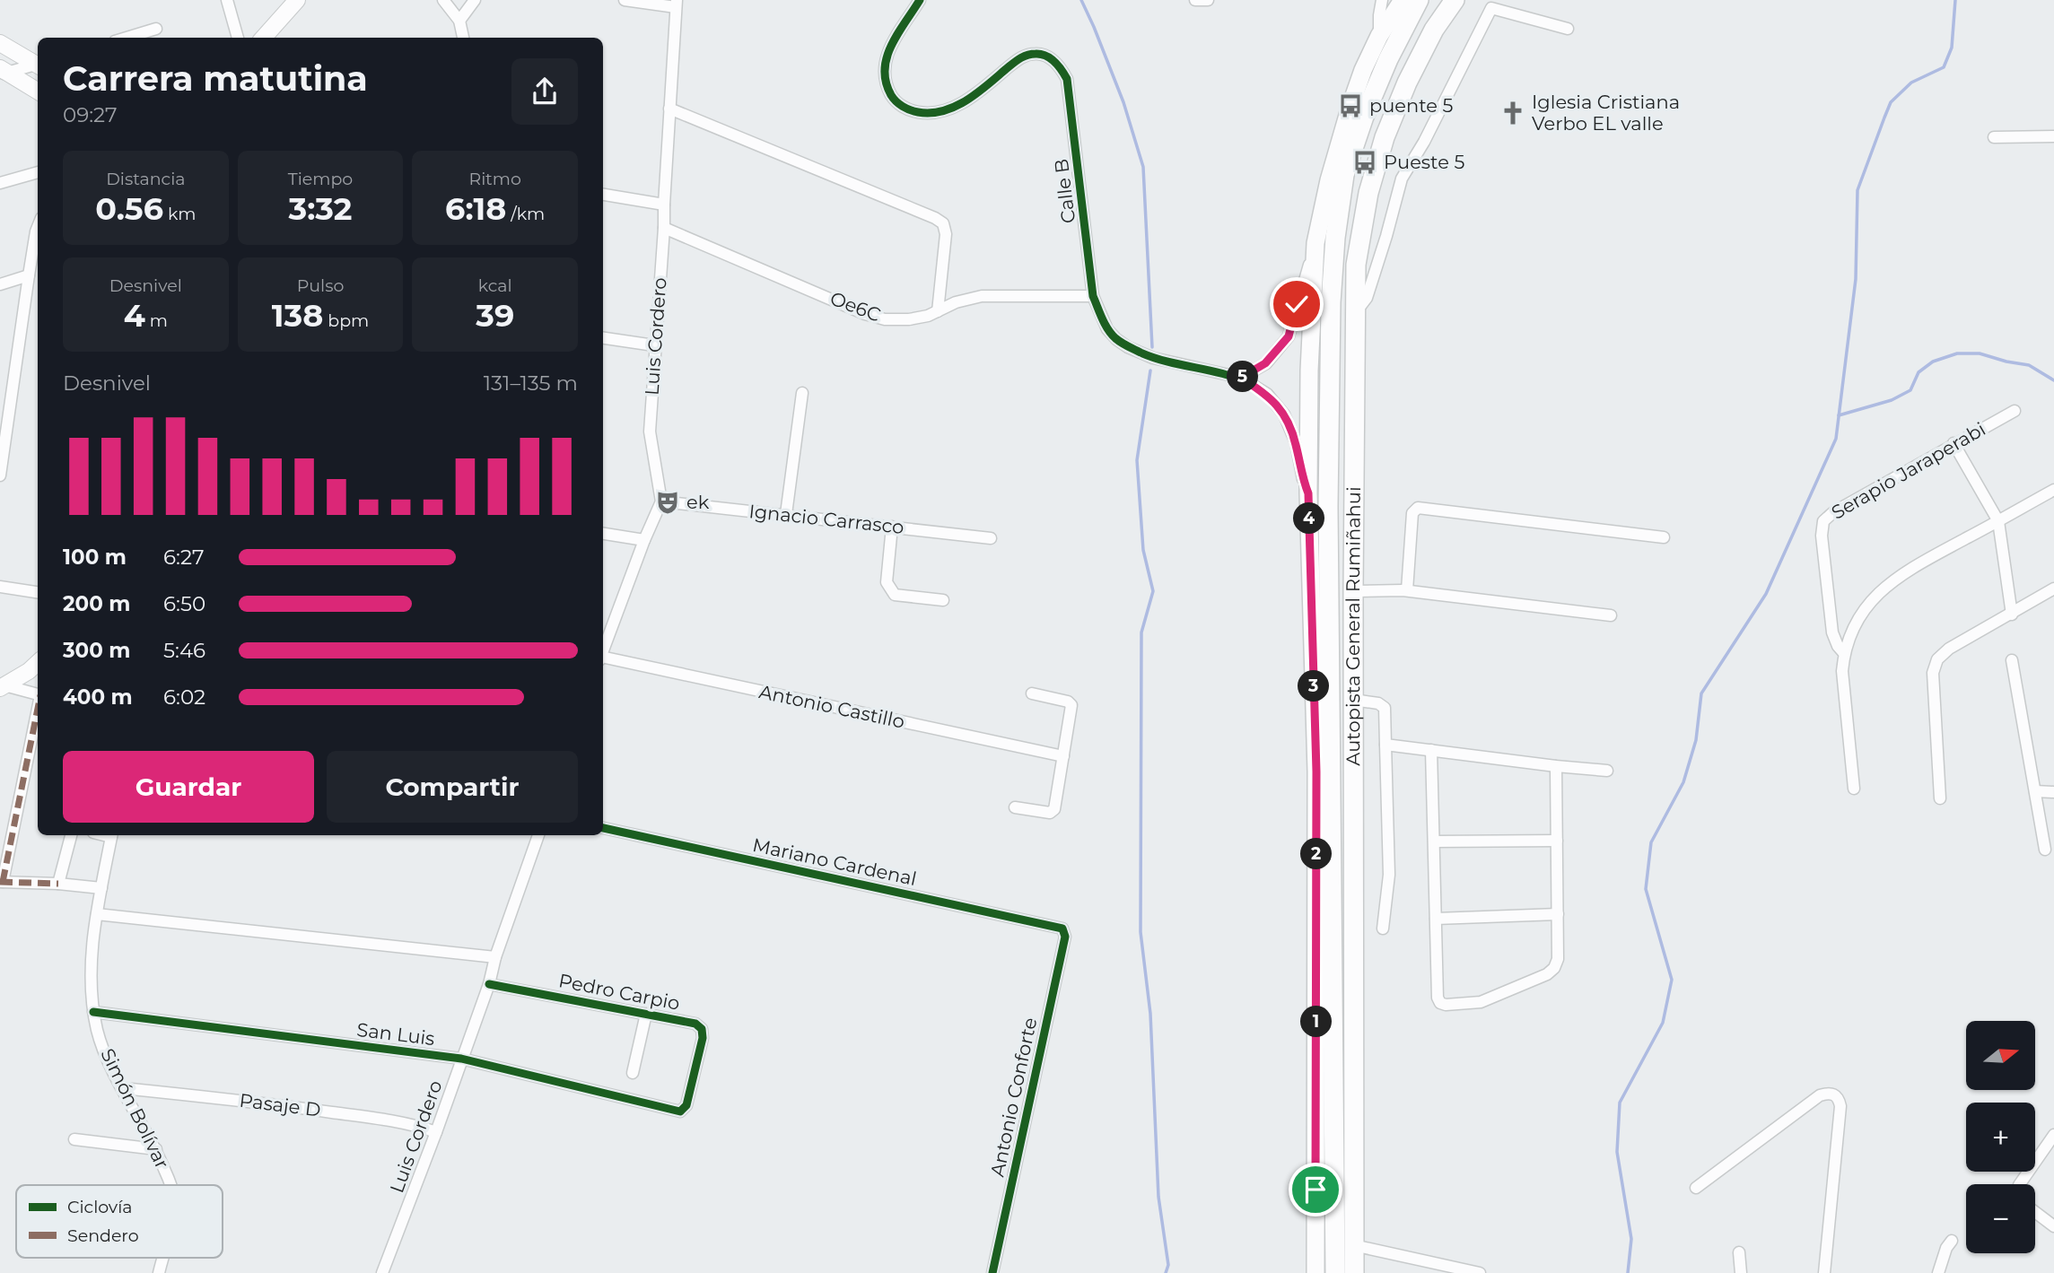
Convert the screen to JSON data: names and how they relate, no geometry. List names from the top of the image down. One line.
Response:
{"streets":{"highway":["Autopista General Rumiñahui"],"street":["Calle B","Oe6C","Luis Cordero","Serapio Jaraperabi","Ignacio Carrasco","Antonio Castillo","Mariano Cardenal","Pedro Carpio","San Luis","Antonio Conforte","Pasaje D","Simón Bolívar"]},"crossings":[["Calle B","Oe6C"],["Oe6C","Luis Cordero"],["Luis Cordero","Ignacio Carrasco"],["Luis Cordero","Pedro Carpio"],["Luis Cordero","San Luis"],["Luis Cordero","Pasaje D"],["Mariano Cardenal","Antonio Conforte"],["Pedro Carpio","San Luis"],["San Luis","Simón Bolívar"],["Pasaje D","Simón Bolívar"]],"places":{"bus stop":["puente 5","Pueste 5"],"church":["Iglesia Cristiana Verbo EL valle"],"theatre":["ek"]},"legend":["Ciclovía","Sendero"],"north":"right","page":{"heading":["Carrera matutina","09:27"],"stats":[["Distancia","0.56 km"],["Tiempo","3:32"],["Ritmo","6:18 /km"],["Desnivel","4 m"],["Pulso","138 bpm"],["kcal","39"]],"chart":["Desnivel","131–135 m"],"pins":["5","4","3","2","1"],"list":[{"name":"100 m","note":"6:27"},{"name":"200 m","note":"6:50"},{"name":"300 m","note":"5:46"},{"name":"400 m","note":"6:02"}],"buttons":["Guardar","Compartir"],"map_buttons":["+","−"]}}
